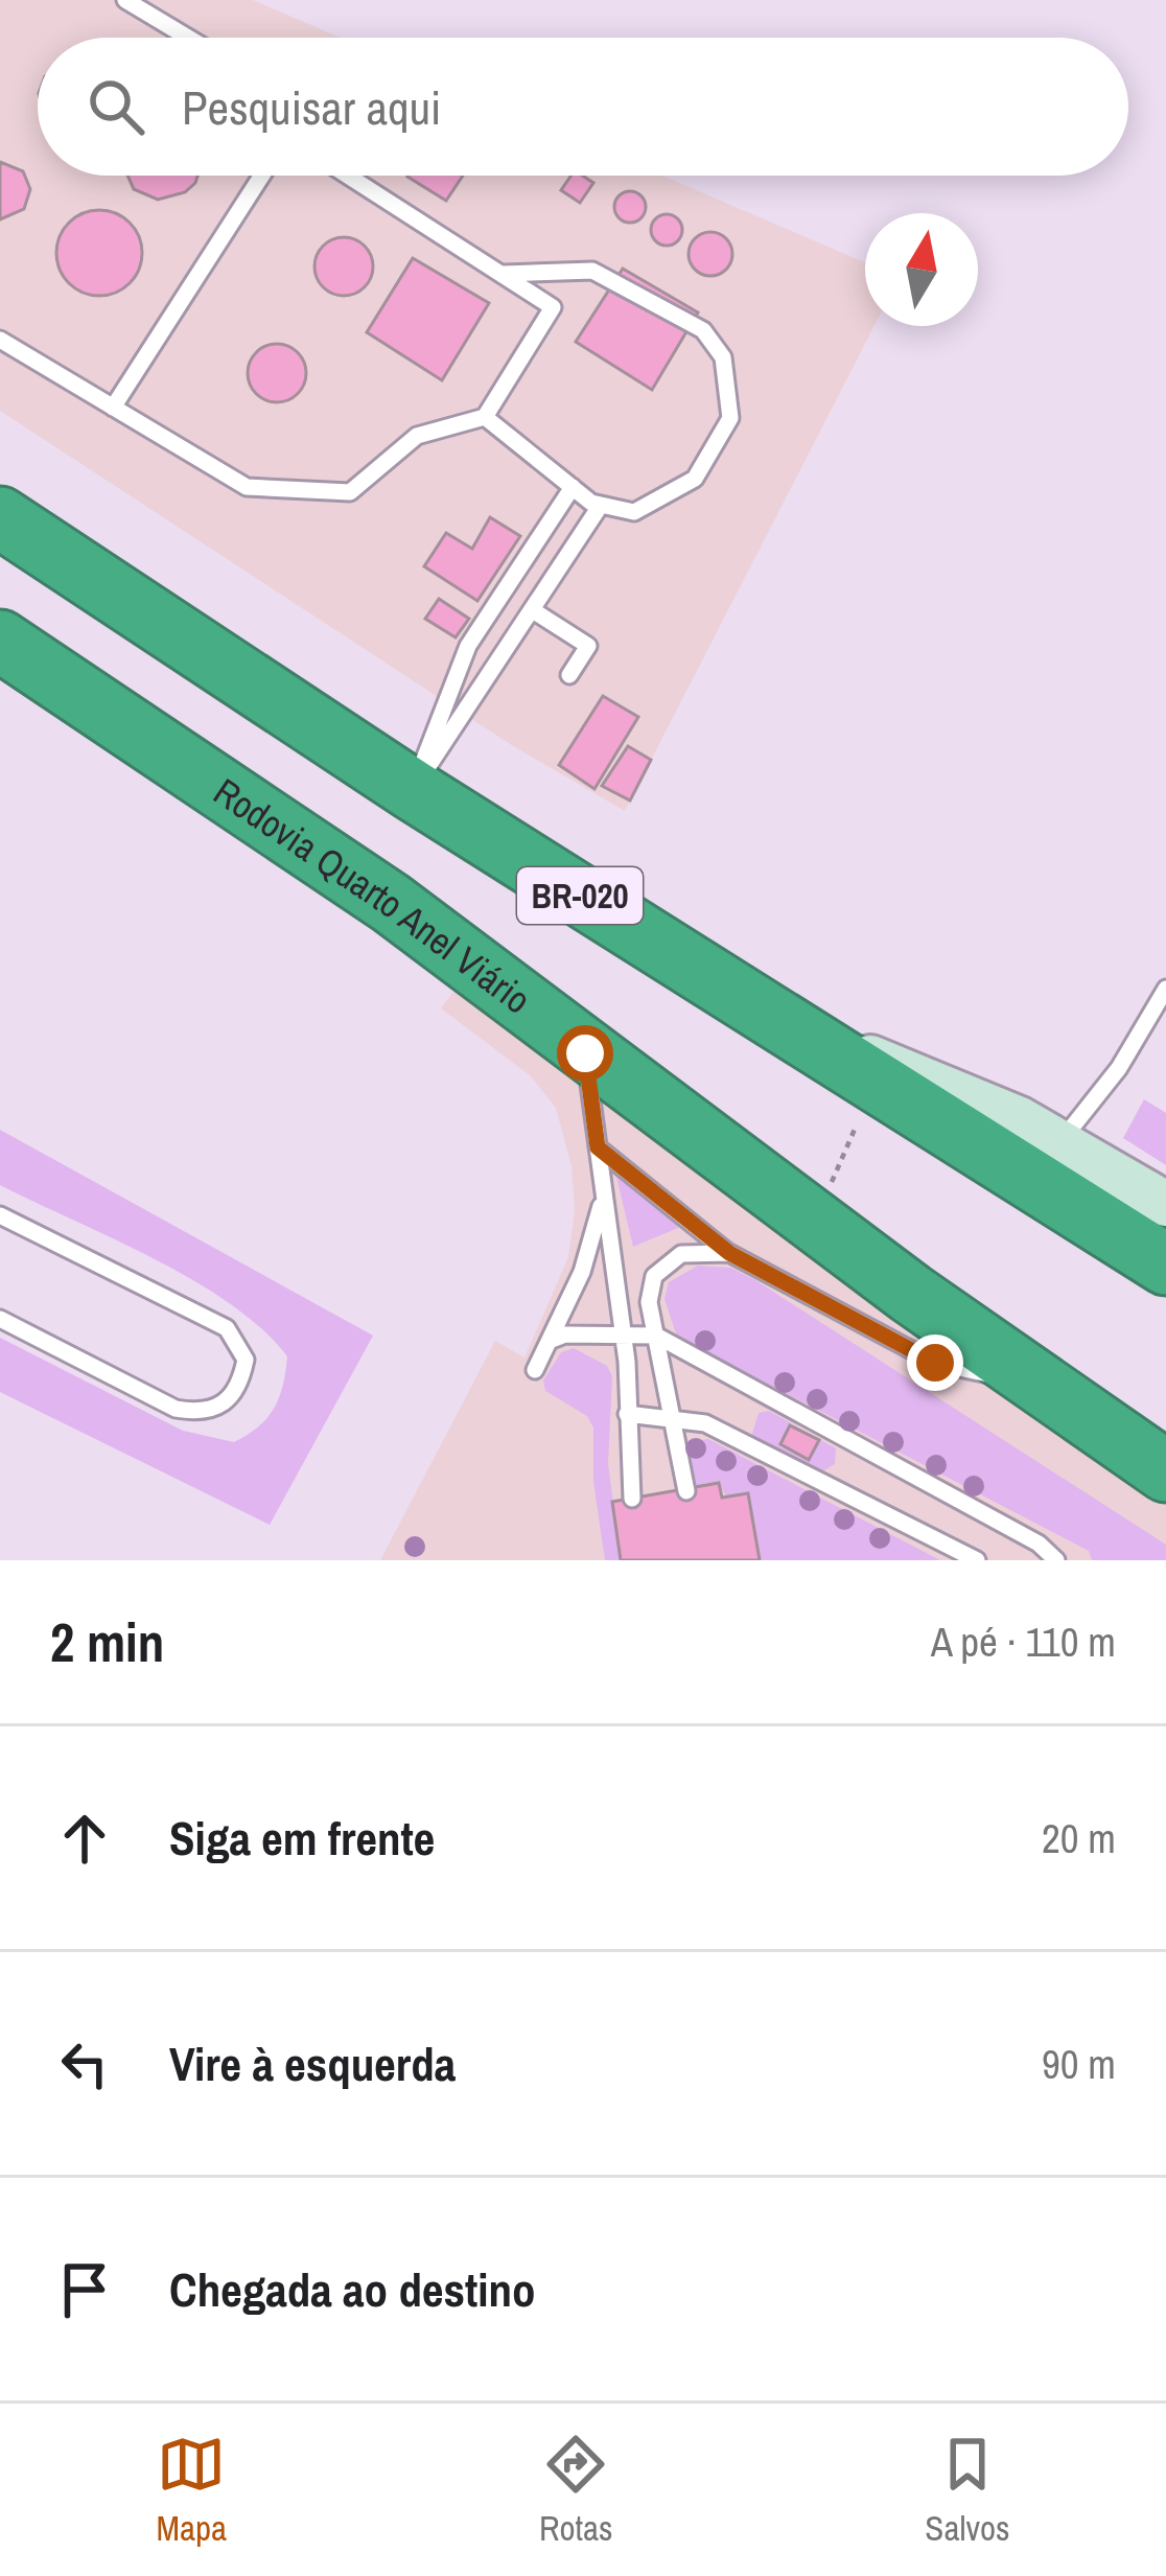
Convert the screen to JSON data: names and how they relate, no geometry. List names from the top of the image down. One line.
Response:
{"streets":{"highway":["BR-020","Rodovia Quarto Anel Viário"]},"north":"top","page":{"search":"Pesquisar aqui","heading":["2 min","A pé · 110 m"],"list":[["Siga em frente","20 m"],["Vire à esquerda","90 m"],"Chegada ao destino"],"nav":["Mapa","Rotas","Salvos"]}}
